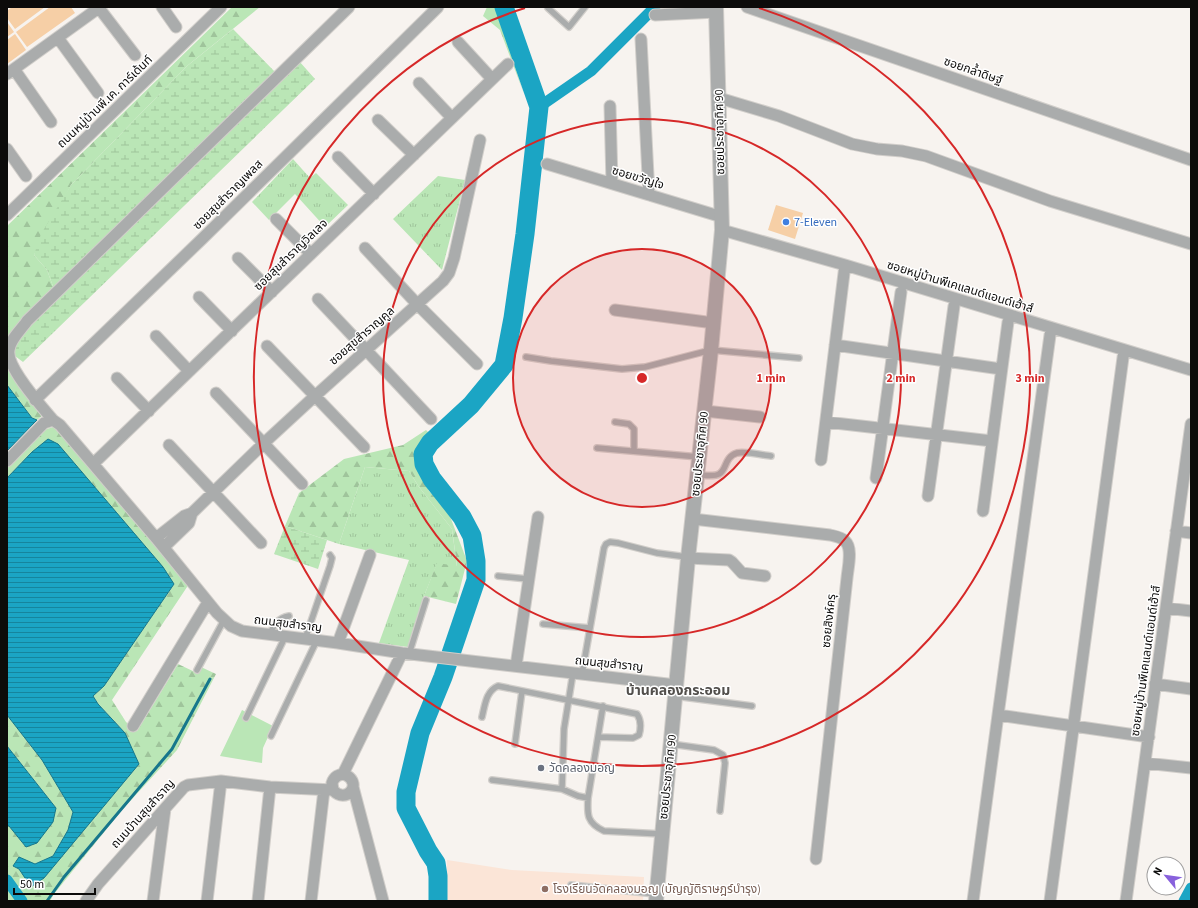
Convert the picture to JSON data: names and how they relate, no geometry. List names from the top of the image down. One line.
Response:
{"streets":{"street":["ซอยกล้ำดิษฐ์","ถนนหมู่บ้านพี.เค. การ์เด้นท์","ซอยประชาอุทิศ 90","ซอยขวัญใจ","ซอยสุขสำราญเพลส","ซอยสุขสำราญวิลเลจ","ซอยหมู่บ้านพีเคแลนด์แอนด์เฮ้าส์","ซอยสุขสำราญคูล","ซอยสิงห์ครุ","ถนนสุขสำราญ","ถนนบ้านสุขสำราญ"]},"crossings":[["ซอยประชาอุทิศ 90","ซอยขวัญใจ"],["ซอยประชาอุทิศ 90","ซอยหมู่บ้านพีเคแลนด์แอนด์เฮ้าส์"],["ซอยประชาอุทิศ 90","ซอยสิงห์ครุ"],["ซอยประชาอุทิศ 90","ถนนสุขสำราญ"],["ซอยขวัญใจ","ซอยหมู่บ้านพีเคแลนด์แอนด์เฮ้าส์"],["ซอยสุขสำราญเพลส","ถนนสุขสำราญ"],["ซอยสุขสำราญวิลเลจ","ถนนสุขสำราญ"],["ซอยสุขสำราญคูล","ถนนสุขสำราญ"]],"districts":["บ้านคลองกระออม"],"places":["7-Eleven","วัดคลองมอญ","โรงเรียนวัดคลองมอญ (บัญญัติราษฎร์บำรุง)"],"scale_bar":"50 m","north":"top left","rings":["1 min","2 min","3 min"]}
